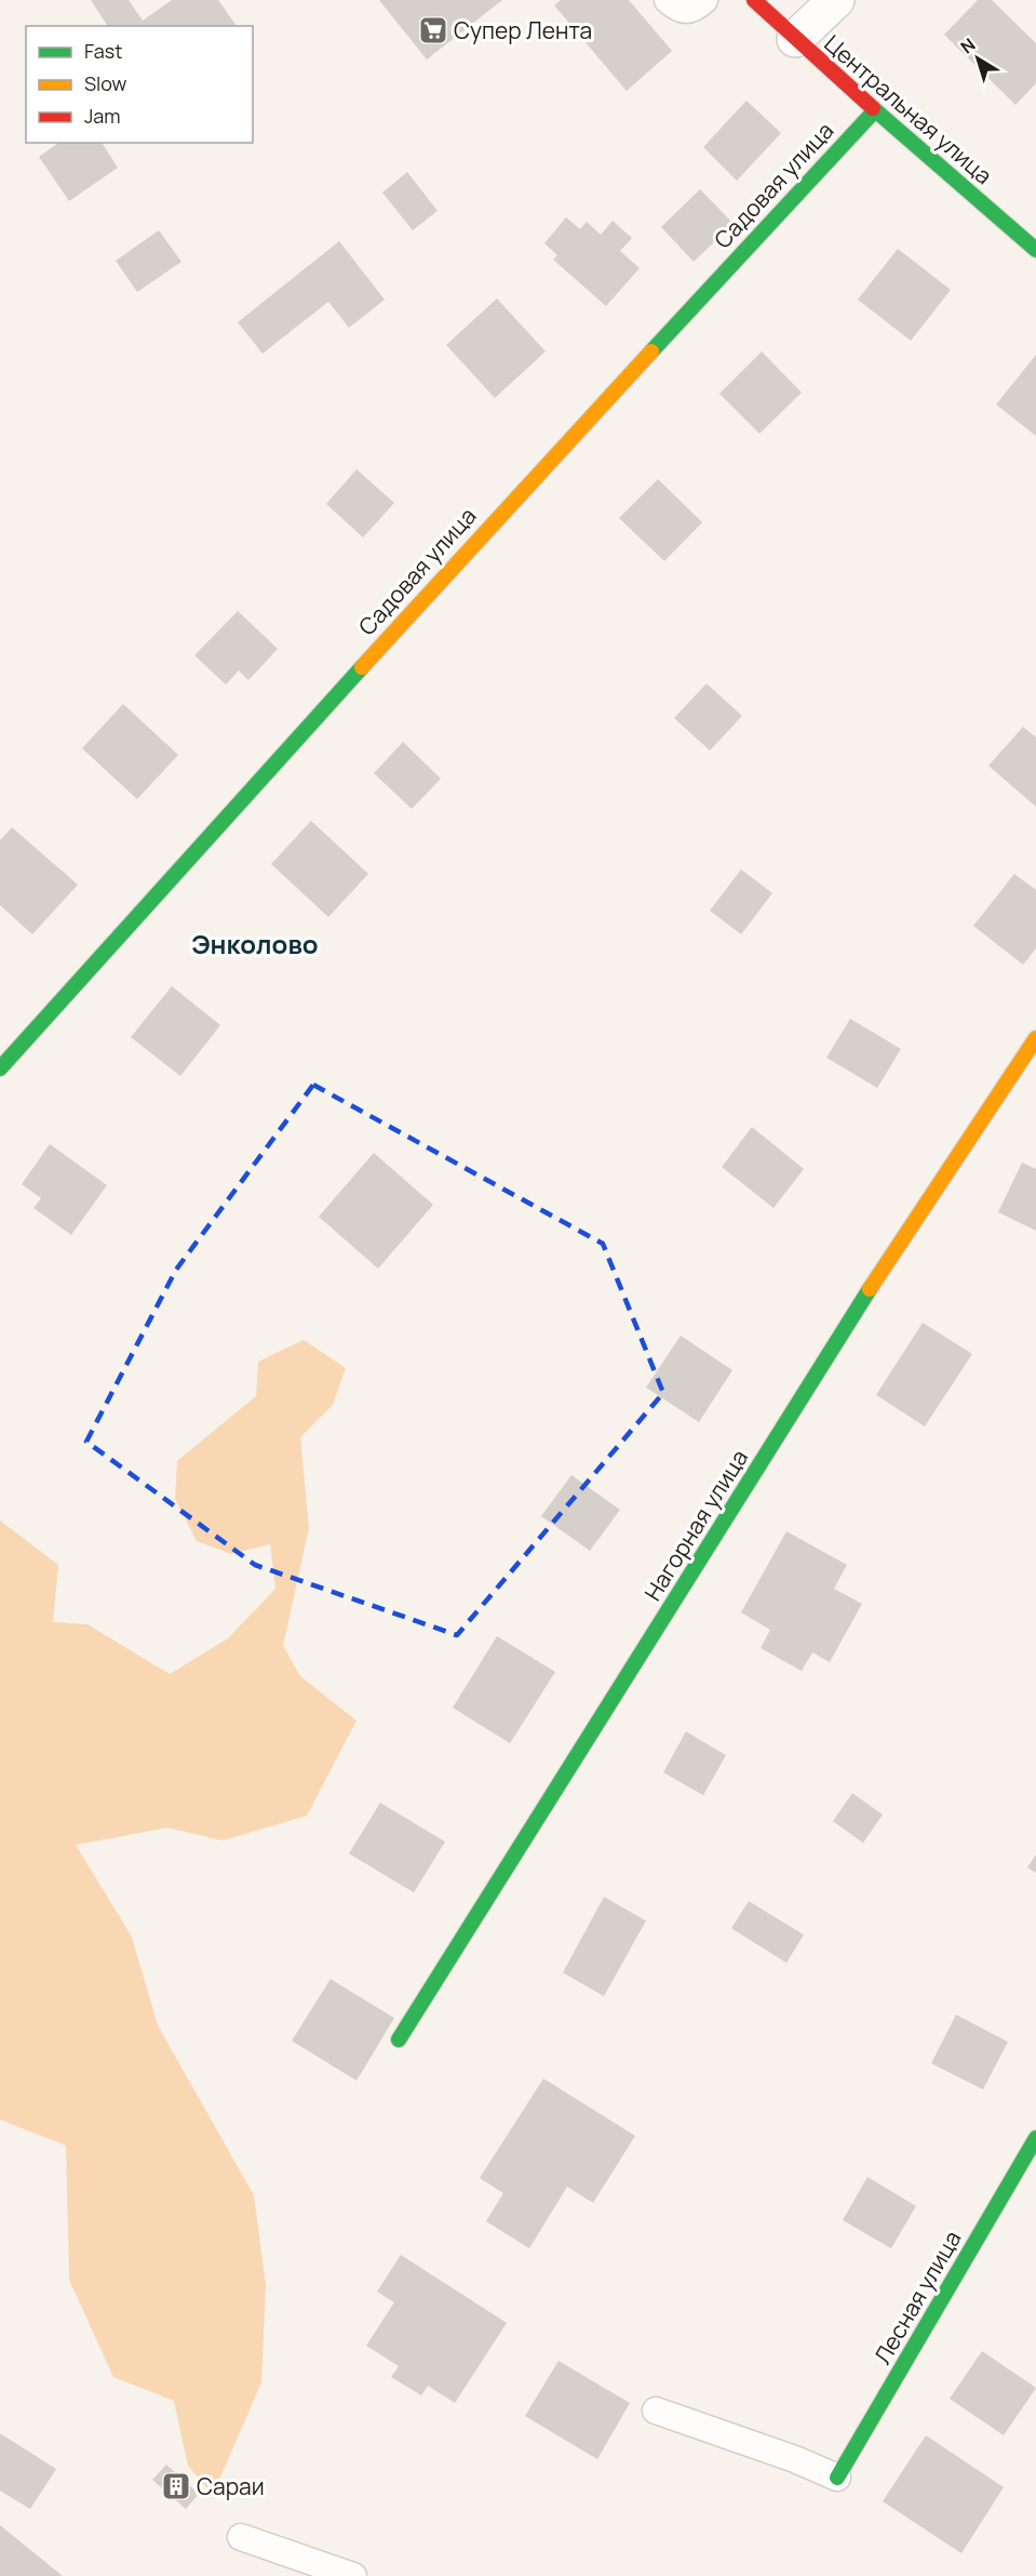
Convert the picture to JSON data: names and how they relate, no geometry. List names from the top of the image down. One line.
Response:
{"streets":{"street":["Центральная улица","Садовая улица","Нагорная улица","Лесная улица"]},"crossings":[["Центральная улица","Садовая улица"]],"districts":["Энколово"],"places":{"supermarket":["Супер Лента"],"building":["Сараи"]},"legend":["Fast","Slow","Jam"],"north":"top left"}
